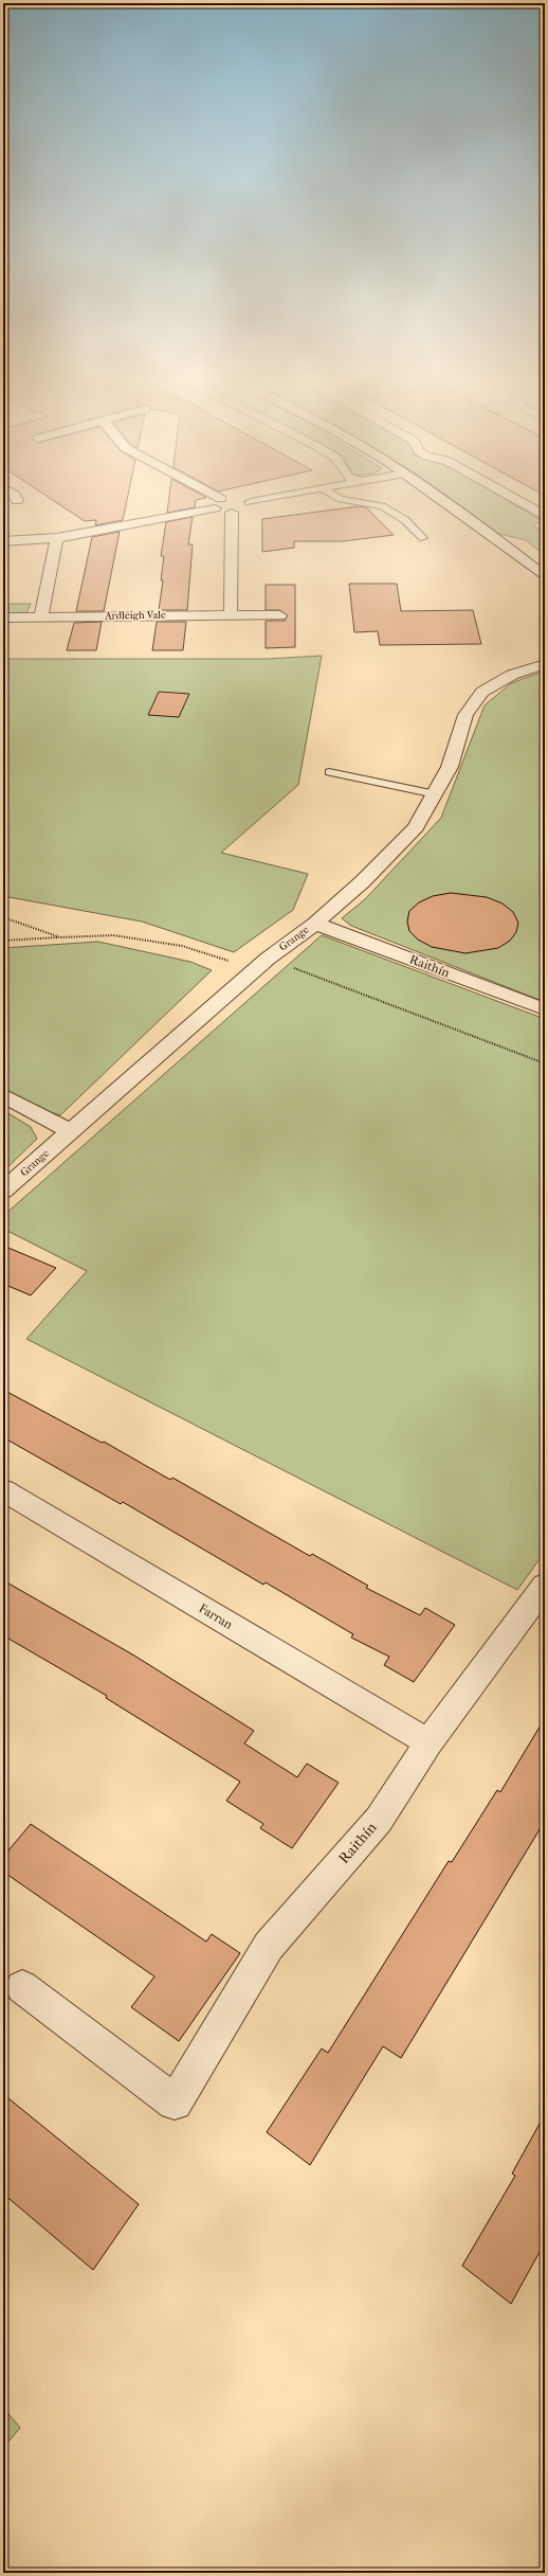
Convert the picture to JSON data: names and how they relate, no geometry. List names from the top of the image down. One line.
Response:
{"streets":{"street":["Ardleigh Vale","Grange","Raithín","Farran"]},"crossings":[["Grange","Raithín"],["Raithín","Farran"]]}
